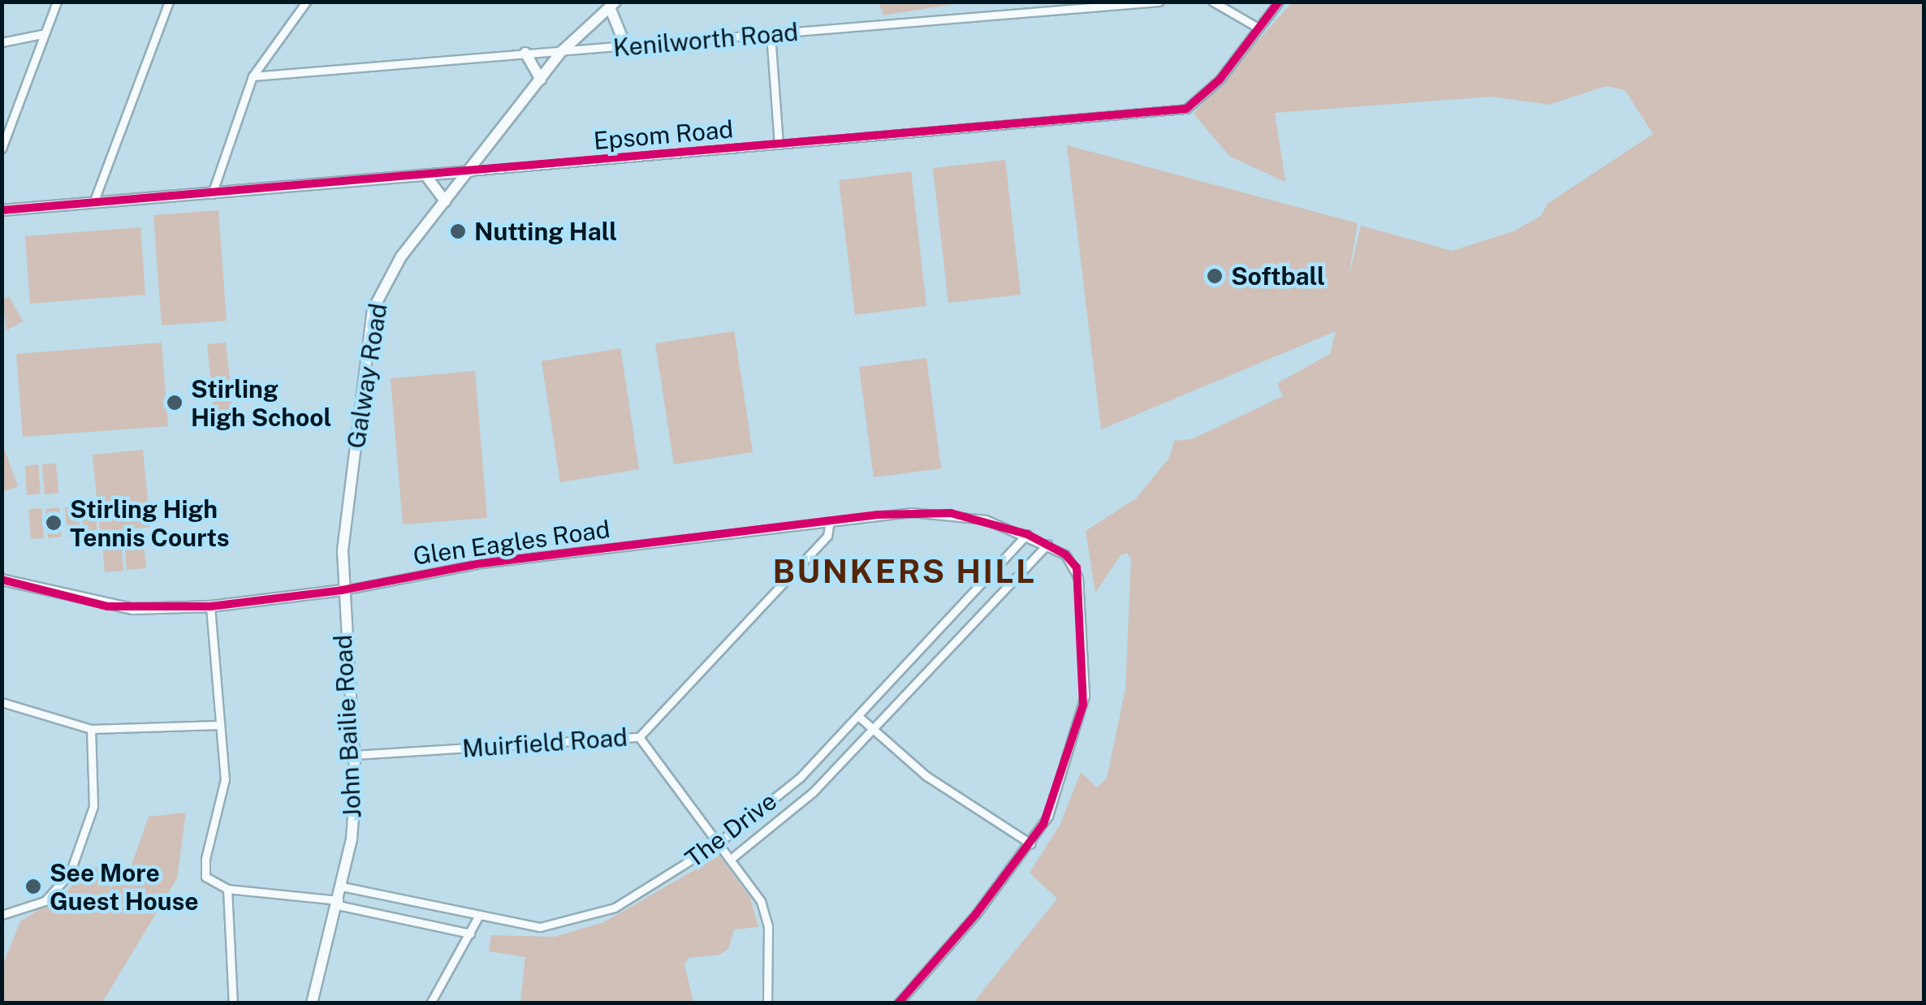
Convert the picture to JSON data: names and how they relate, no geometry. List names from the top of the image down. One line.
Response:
{"streets":{"street":["Kenilworth Road","Epsom Road","Galway Road","Glen Eagles Road","John Bailie Road","Muirfield Road","The Drive"]},"crossings":[["Kenilworth Road","Galway Road"],["Epsom Road","Galway Road"],["Galway Road","Glen Eagles Road"],["Galway Road","John Bailie Road"],["Glen Eagles Road","John Bailie Road"],["Glen Eagles Road","Muirfield Road"],["Glen Eagles Road","The Drive"],["John Bailie Road","Muirfield Road"],["John Bailie Road","The Drive"]],"districts":["BUNKERS HILL"],"places":["Nutting Hall","Softball","Stirling High School","Stirling High Tennis Courts","See More Guest House"]}
